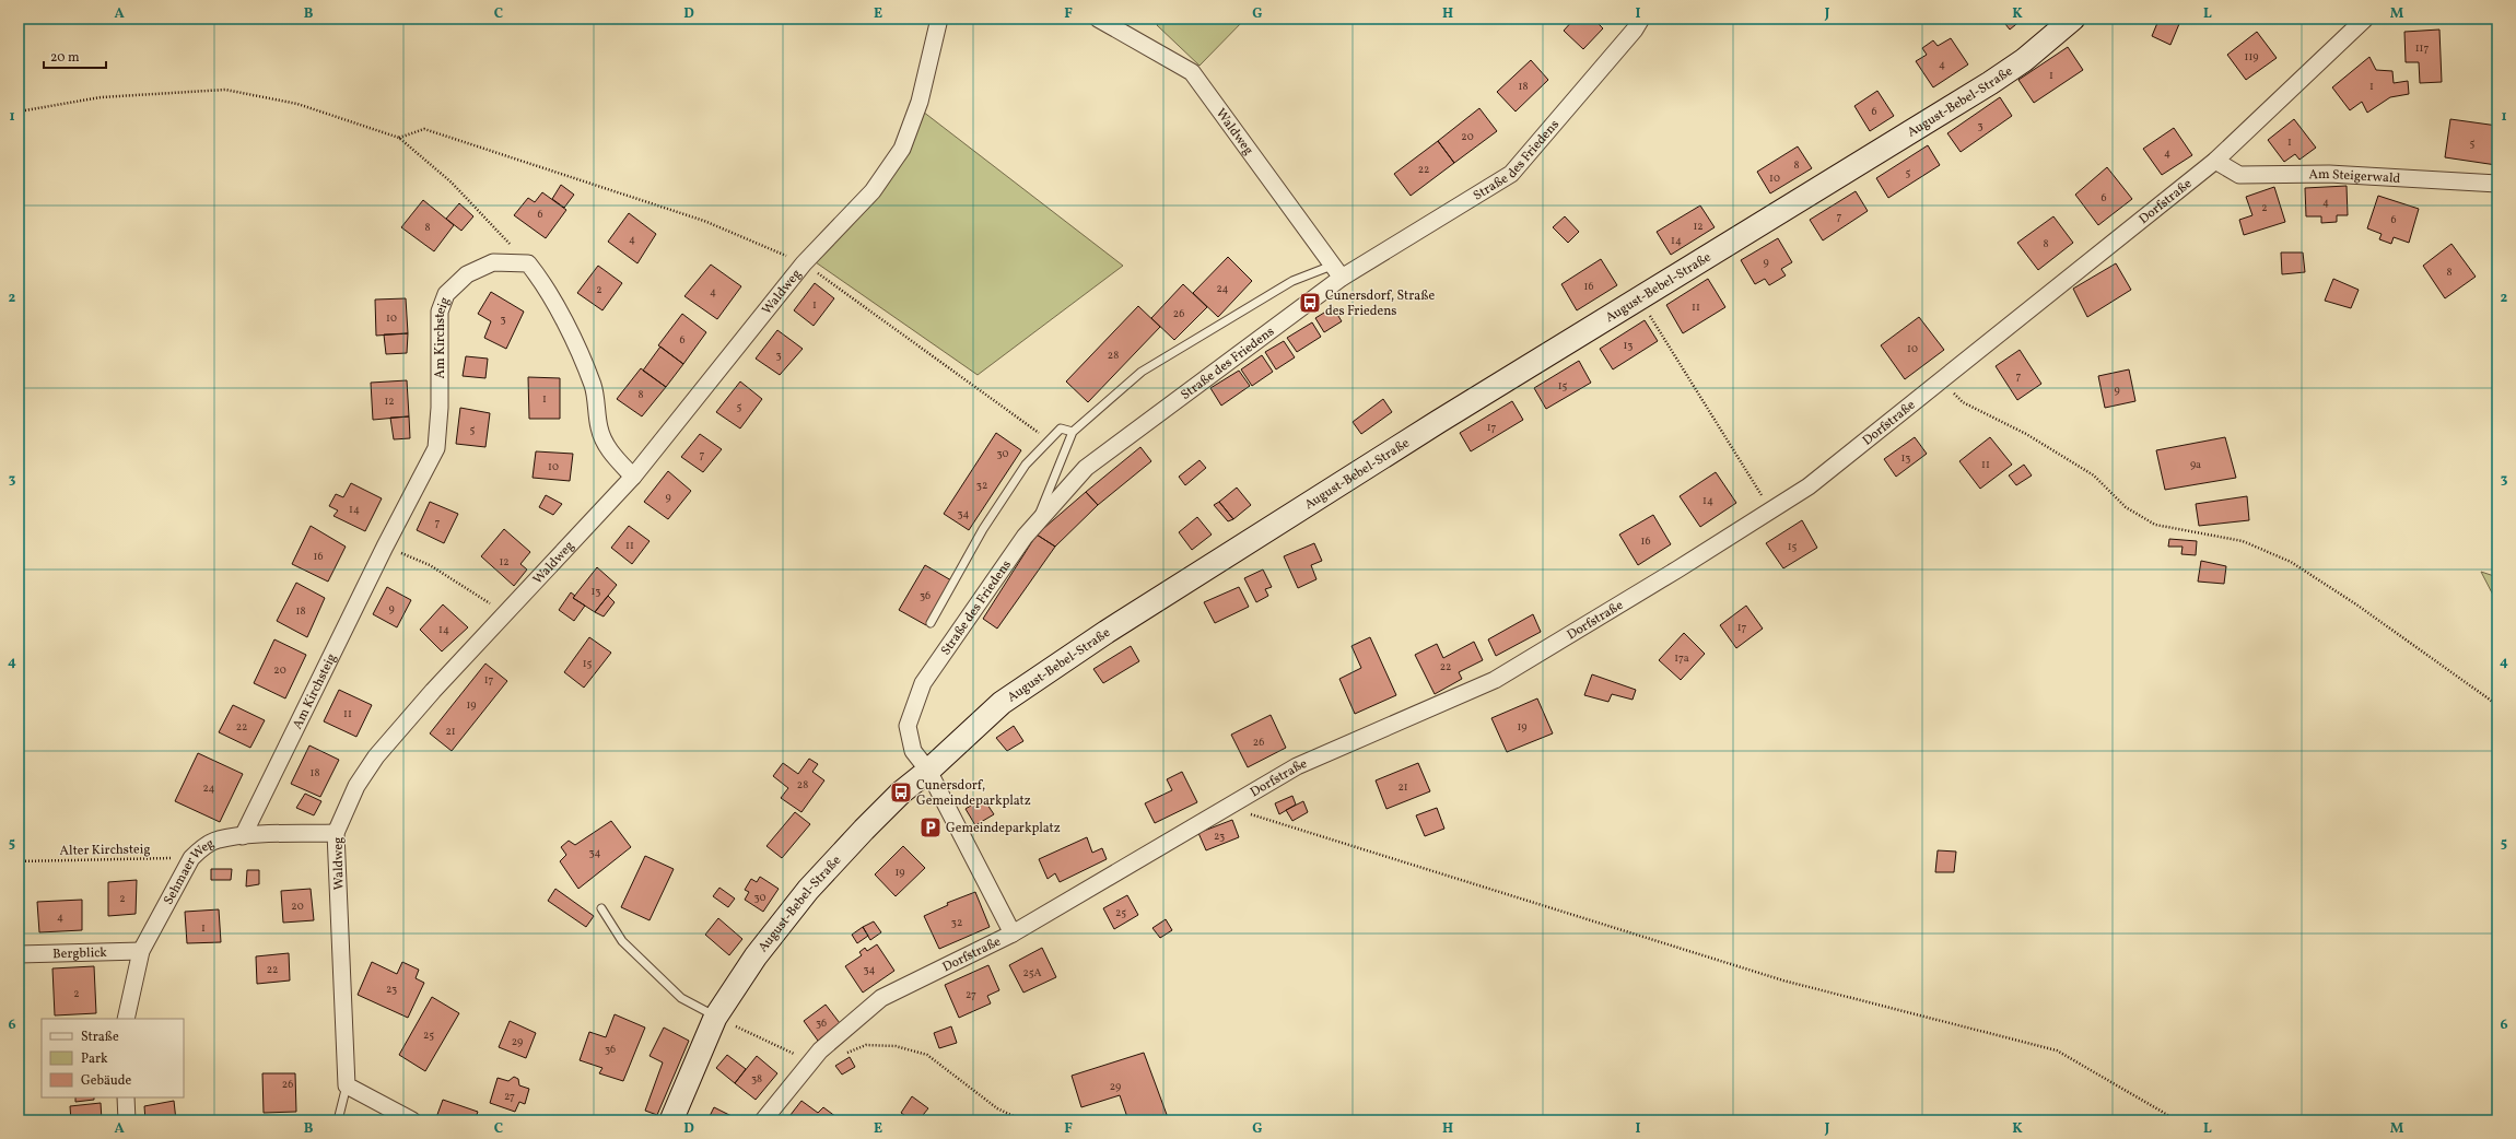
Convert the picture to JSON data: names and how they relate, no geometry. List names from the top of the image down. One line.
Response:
{"streets":{"main road":["August-Bebel-Straße"],"street":["Waldweg","Straße des Friedens","Am Steigerwald","Dorfstraße","Am Kirchsteig","Sehmaer Weg","Bergblick"],"path":["Alter Kirchsteig"]},"crossings":[["August-Bebel-Straße","Straße des Friedens"],["Waldweg","Straße des Friedens"],["Waldweg","Sehmaer Weg"],["Straße des Friedens","Dorfstraße"],["Am Steigerwald","Dorfstraße"],["Am Kirchsteig","Sehmaer Weg"],["Alter Kirchsteig","Sehmaer Weg"],["Sehmaer Weg","Bergblick"]],"places":{"bus stop":["Cunersdorf, Straße des Friedens","Cunersdorf, Gemeindeparkplatz"],"parking":["Gemeindeparkplatz"]},"house_numbers":["117","119","4","1","18","1","6","3","20","1","5","4","8","22","5","10","6","4","2","6","7","6","12","8","4","14","8","9","8","16","24","2","4","1","11","26","10","3","6","13","10","3","28","7","15","9","8","1","12","5","17","5","30","7","13","11","9a","10","32","9","14","14","34","7","16","11","15","16","12","13","36","9","18","17","14","17a","15","22","20","17","19","11","22","19","21","26","18","28","21","24","23","34","19","30","2","20","25","4","32","1","22","34","25A","23","2","27","36","25","29","36","38","26","29","27"],"legend":["Straße","Park","Gebäude"],"scale_bar":"20 m","grid":{"columns":["A","B","C","D","E","F","G","H","I","J","K","L","M"],"rows":["1","2","3","4","5","6"]}}
